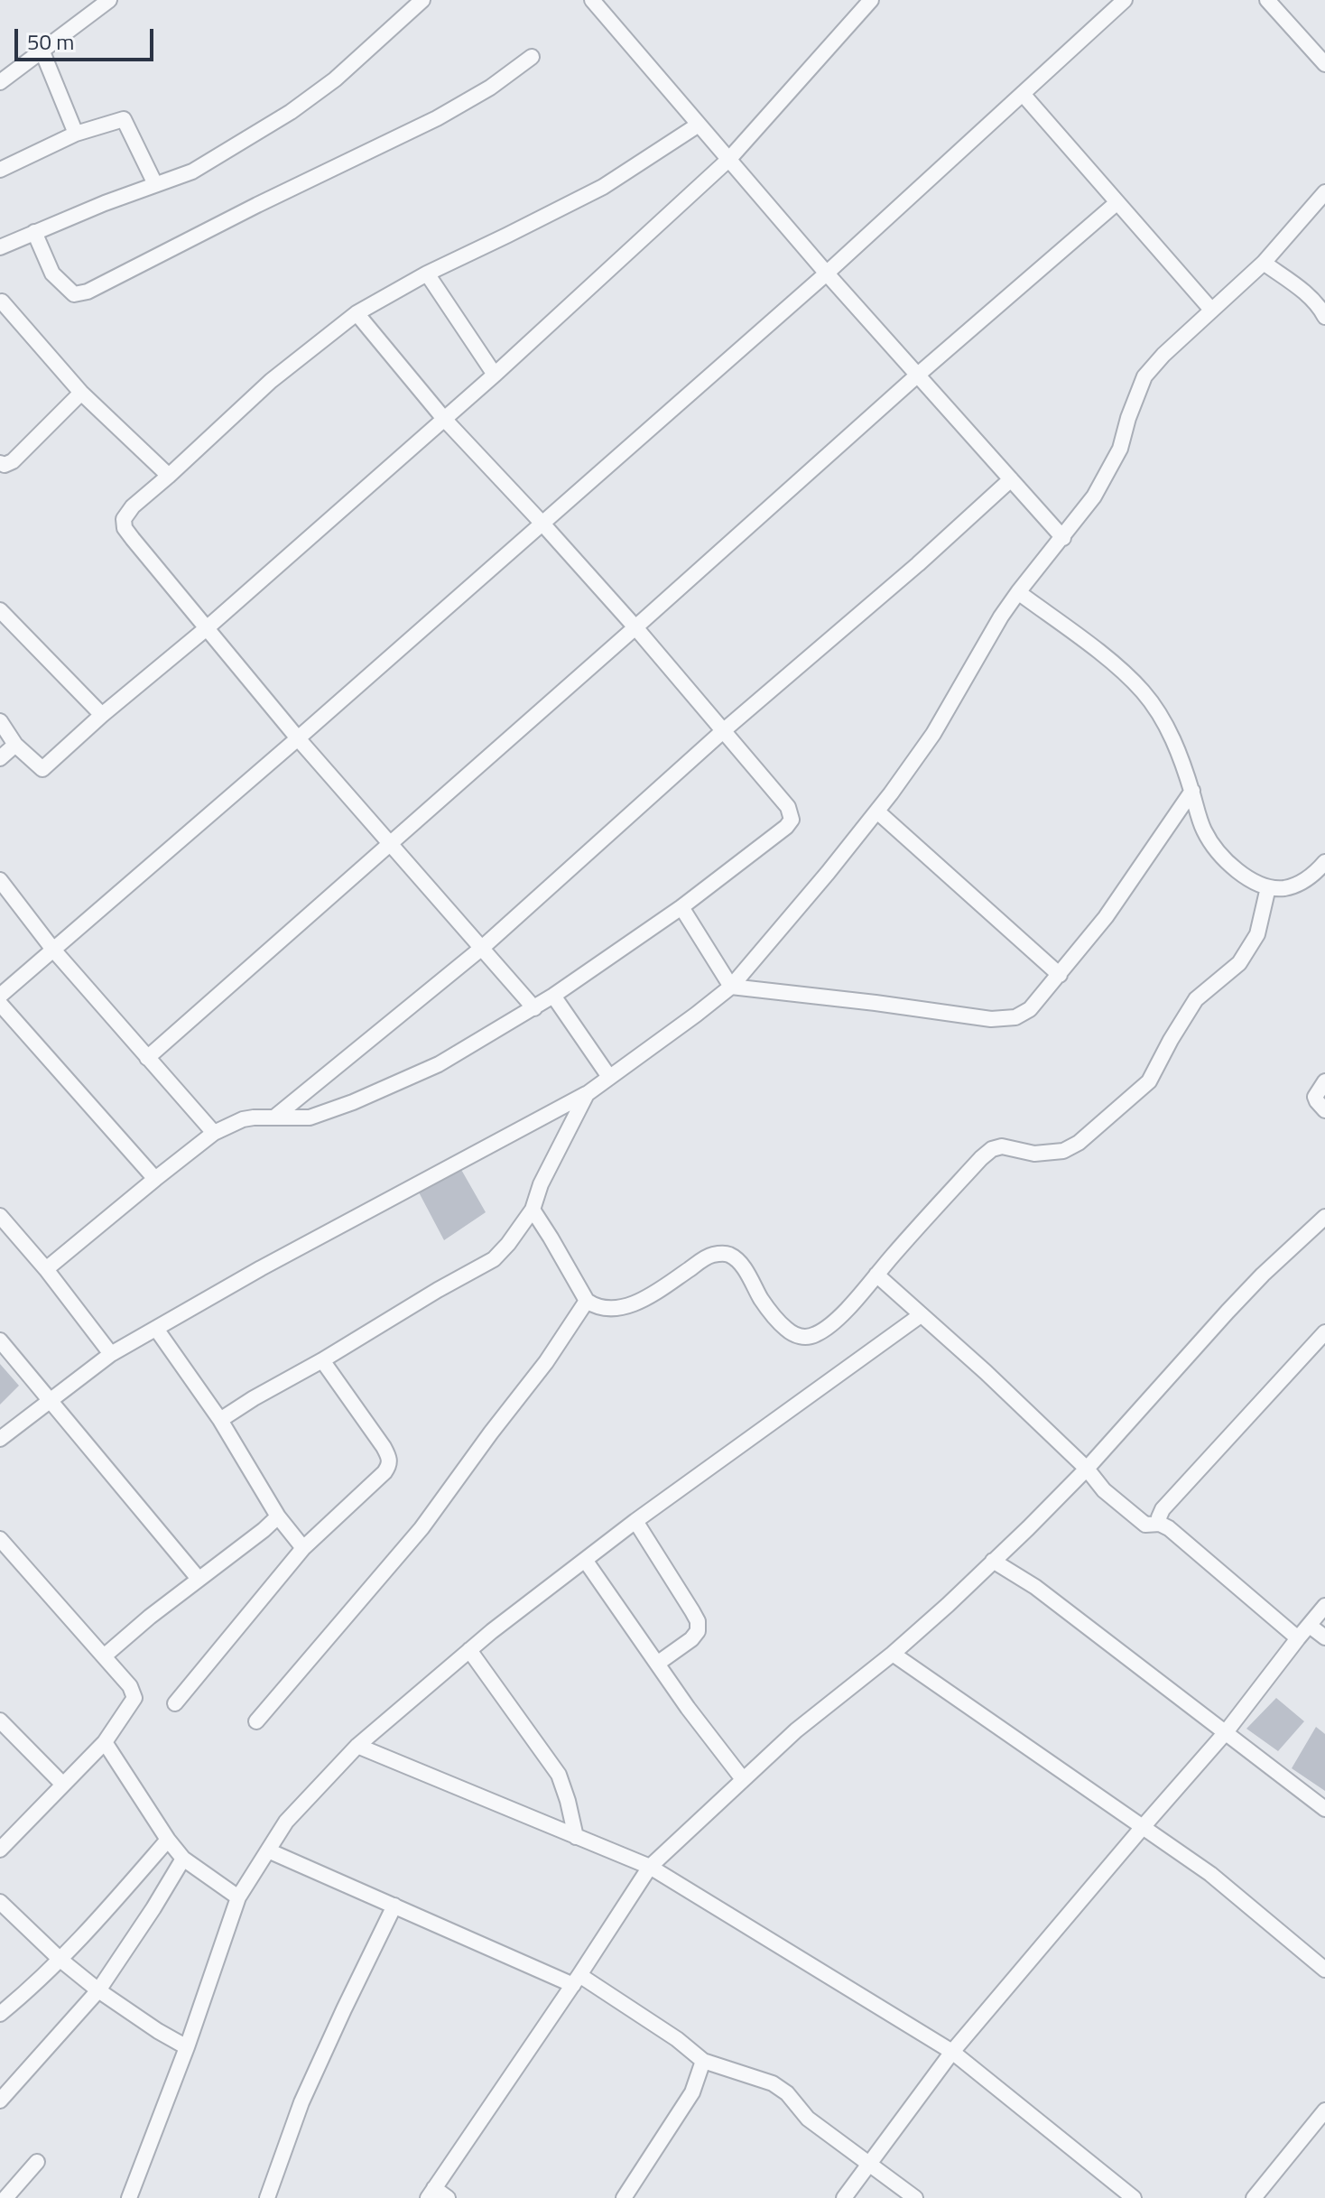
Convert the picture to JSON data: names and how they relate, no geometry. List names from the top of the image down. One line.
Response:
{"scale_bar":"50 m"}
